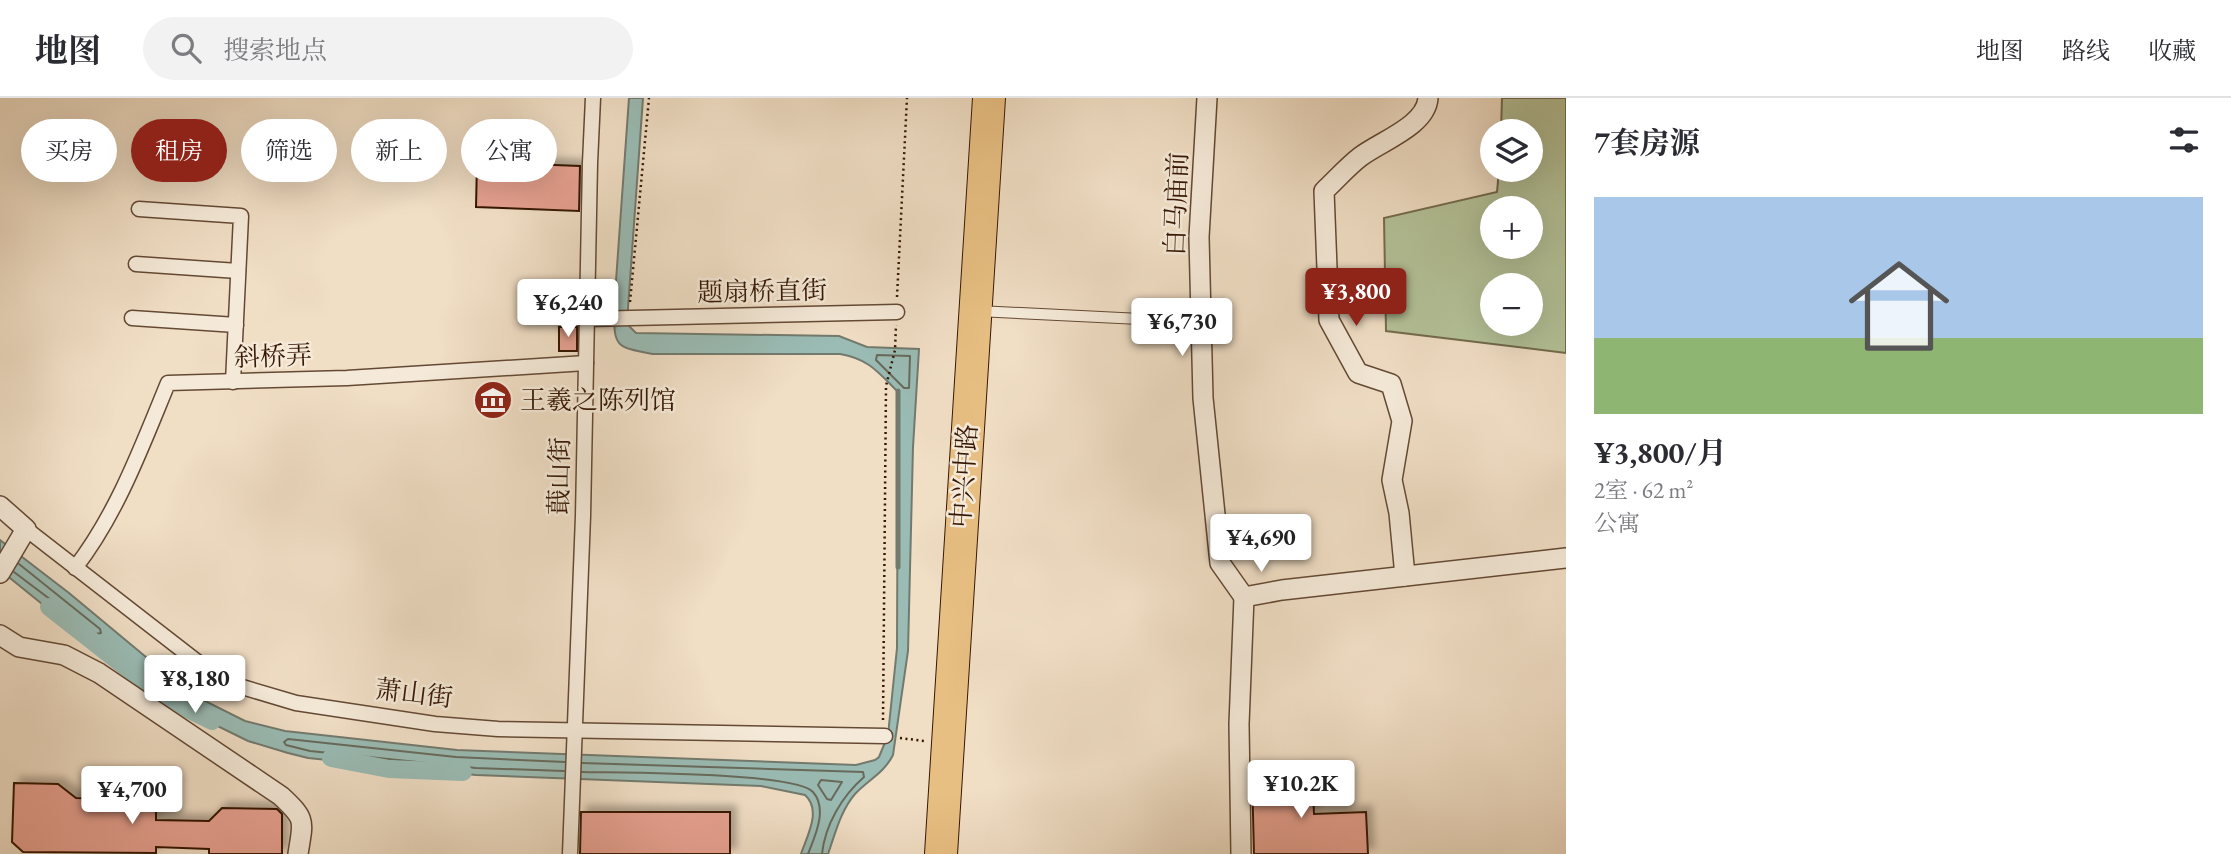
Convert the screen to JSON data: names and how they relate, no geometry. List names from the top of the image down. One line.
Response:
{"streets":{"main road":["中兴中路"],"street":["白马庙前","题扇桥直街","斜桥弄","蕺山街","萧山街"]},"crossings":[["题扇桥直街","蕺山街"],["斜桥弄","蕺山街"],["斜桥弄","萧山街"],["蕺山街","萧山街"]],"places":{"museum":["王羲之陈列馆"]},"page":{"header":"地图","search":"搜索地点","nav":["地图","路线","收藏"],"heading":"7套房源","map_buttons":["+","−"],"chip":["买房","租房","筛选","新上","公寓"],"list":[{"name":"¥3,800/月","note":"2室 · 62 m² · 公寓"}],"price":["¥3,800","¥6,240","¥6,730","¥4,690","¥8,180","¥10.2K","¥4,700"]}}
